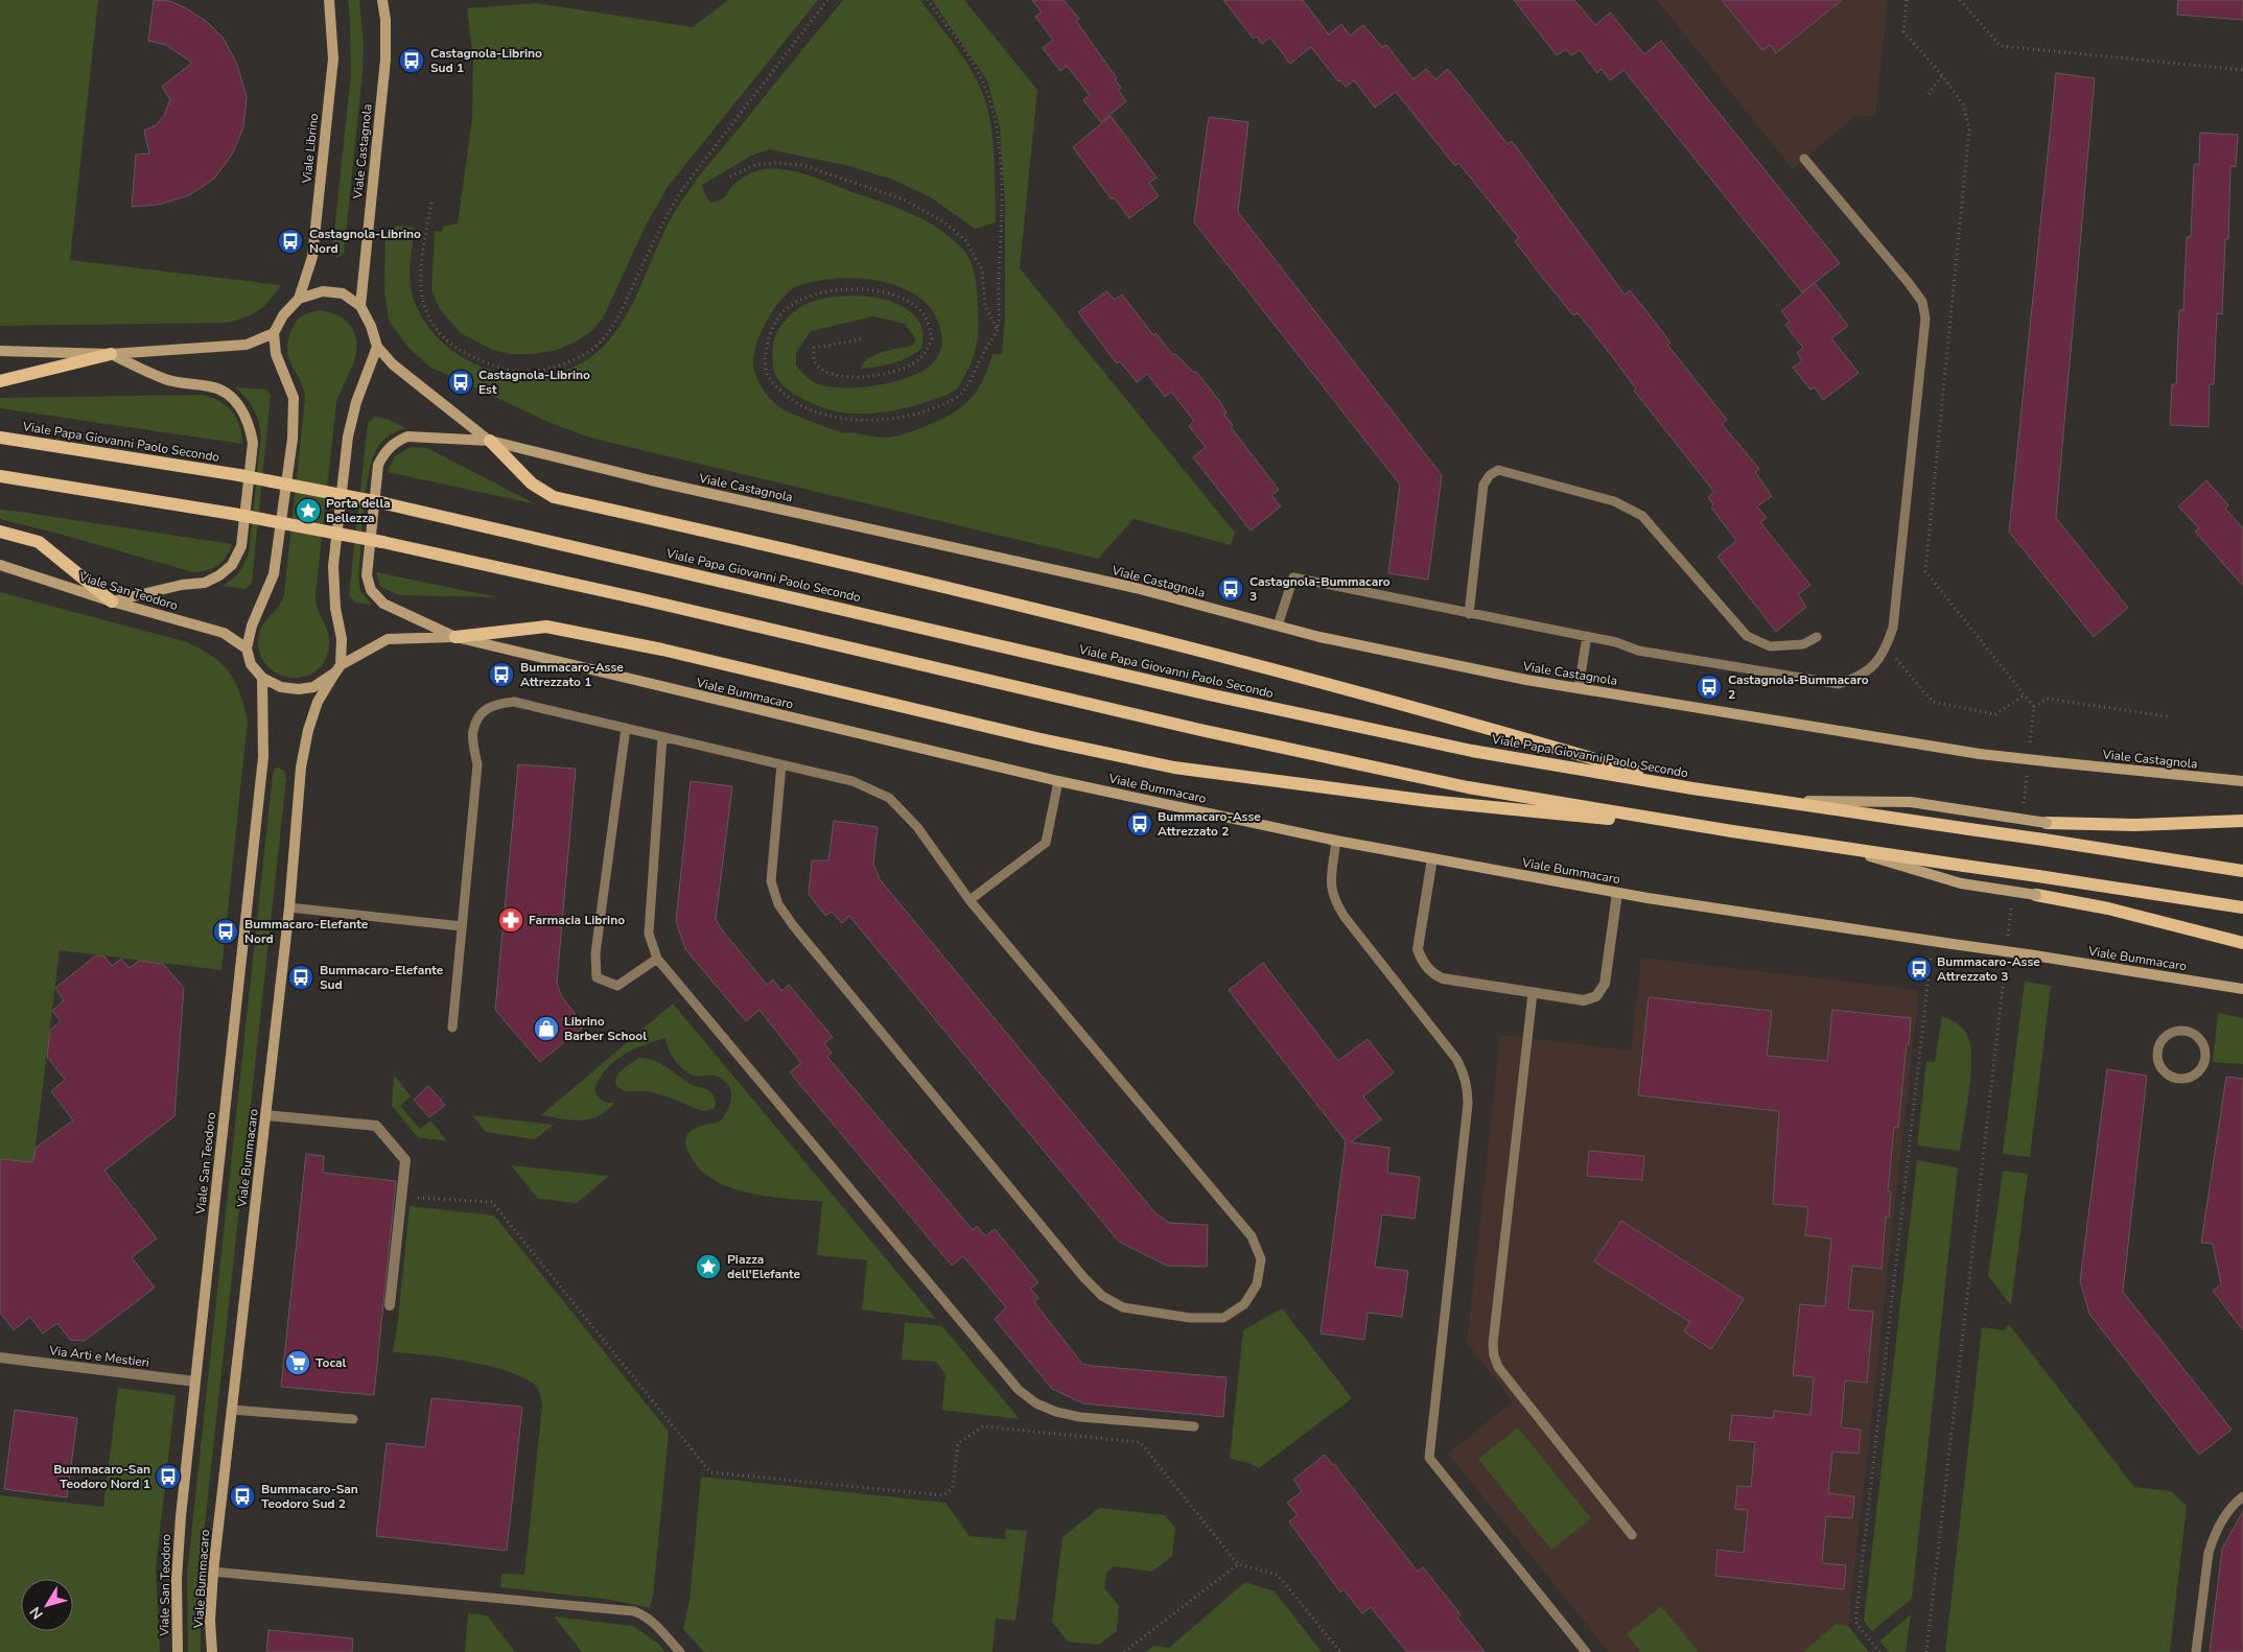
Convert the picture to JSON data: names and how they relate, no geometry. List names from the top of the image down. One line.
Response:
{"streets":{"main road":["Viale Librino","Viale Castagnola","Viale Papa Giovanni Paolo Secondo","Viale San Teodoro","Viale Bummacaro"],"street":["Via Arti e Mestieri"]},"crossings":[["Viale San Teodoro","Via Arti e Mestieri"]],"places":{"bus stop":["Castagnola-Librino Sud 1","Castagnola-Librino Nord","Castagnola-Librino Est","Castagnola-Bummacaro 3","Bummacaro-Asse Attrezzato 1","Castagnola-Bummacaro 2","Bummacaro-Asse Attrezzato 2","Bummacaro-Elefante Nord","Bummacaro-Asse Attrezzato 3","Bummacaro-Elefante Sud","Bummacaro-San Teodoro Nord 1","Bummacaro-San Teodoro Sud 2"],"place":["Porta della Bellezza","Piazza dell'Elefante"],"pharmacy":["Farmacia Librino"],"shop":["Librino Barber School"],"supermarket":["Tocal"]},"north":"bottom left"}
